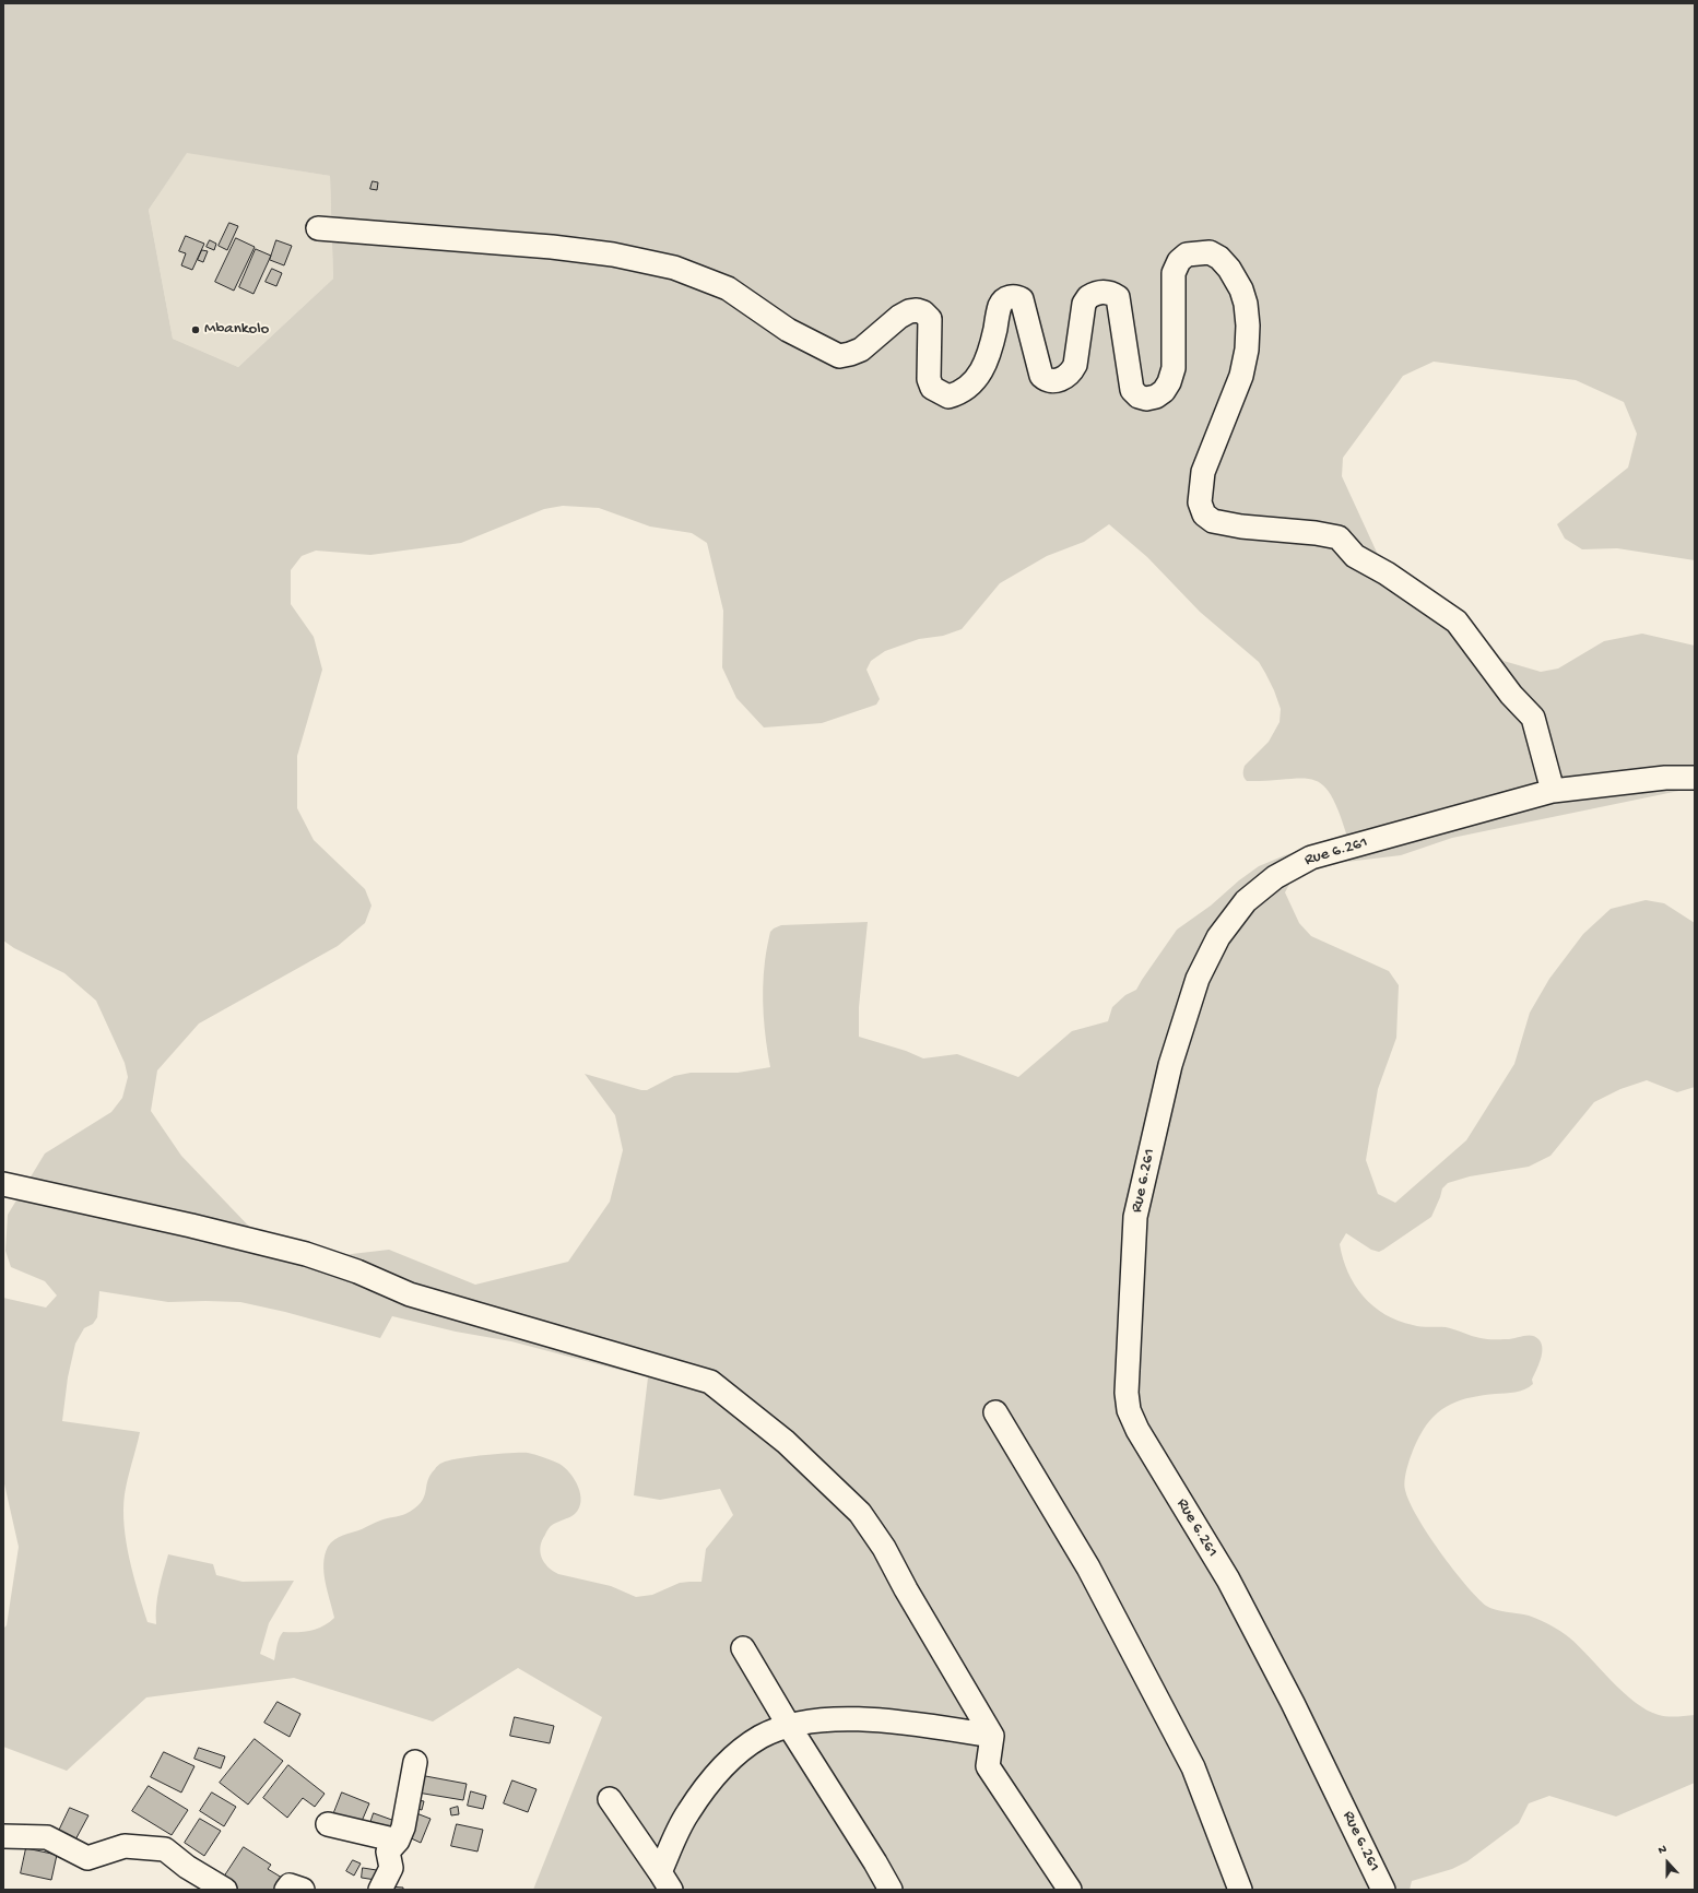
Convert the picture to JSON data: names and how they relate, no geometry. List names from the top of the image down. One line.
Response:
{"streets":{"street":["Rue 6.261"]},"places":["Mbankolo"],"north":"top"}
